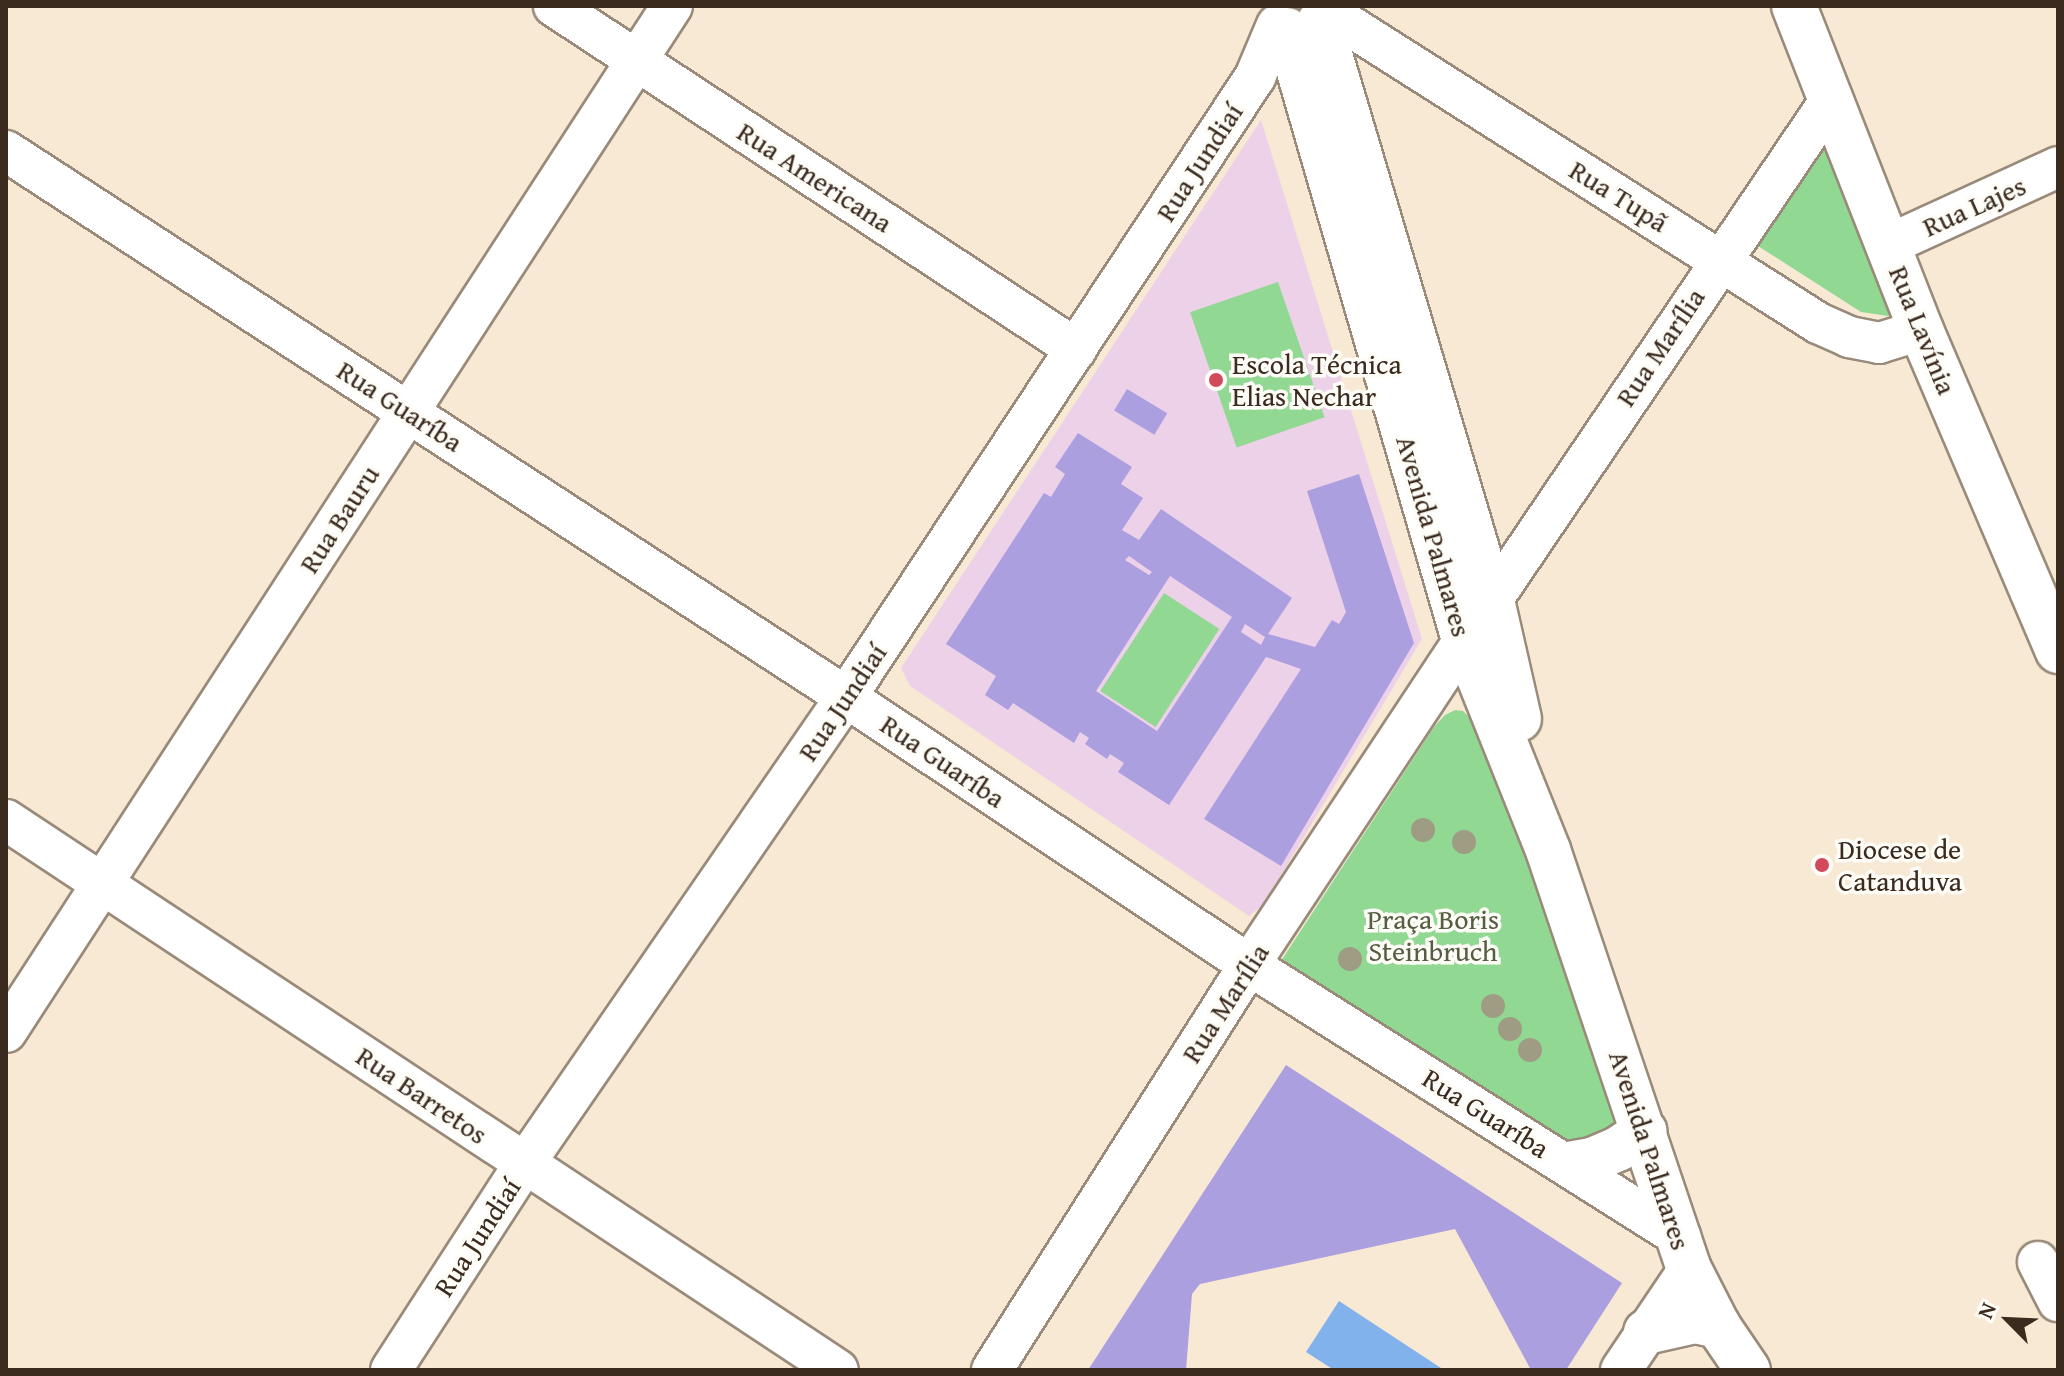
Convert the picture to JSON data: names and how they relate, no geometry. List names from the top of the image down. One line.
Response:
{"streets":{"main road":["Rua Lavínia","Avenida Palmares"],"street":["Rua Jundiaí","Rua Americana","Rua Tupã","Rua Lajes","Rua Marília","Rua Guaríba","Rua Bauru","Rua Barretos"]},"crossings":[["Rua Jundiaí","Rua Americana"],["Rua Jundiaí","Rua Tupã"],["Rua Jundiaí","Rua Guaríba"],["Rua Jundiaí","Avenida Palmares"],["Rua Jundiaí","Rua Barretos"],["Rua Americana","Rua Bauru"],["Rua Tupã","Rua Lavínia"],["Rua Tupã","Rua Marília"],["Rua Tupã","Avenida Palmares"],["Rua Lajes","Rua Lavínia"],["Rua Lavínia","Rua Marília"],["Rua Marília","Rua Guaríba"],["Rua Marília","Avenida Palmares"],["Rua Guaríba","Rua Bauru"],["Rua Guaríba","Avenida Palmares"],["Rua Bauru","Rua Barretos"]],"parks":["Praça Boris Steinbruch"],"places":["Escola Técnica Elias Nechar","Diocese de Catanduva"],"north":"top left"}
